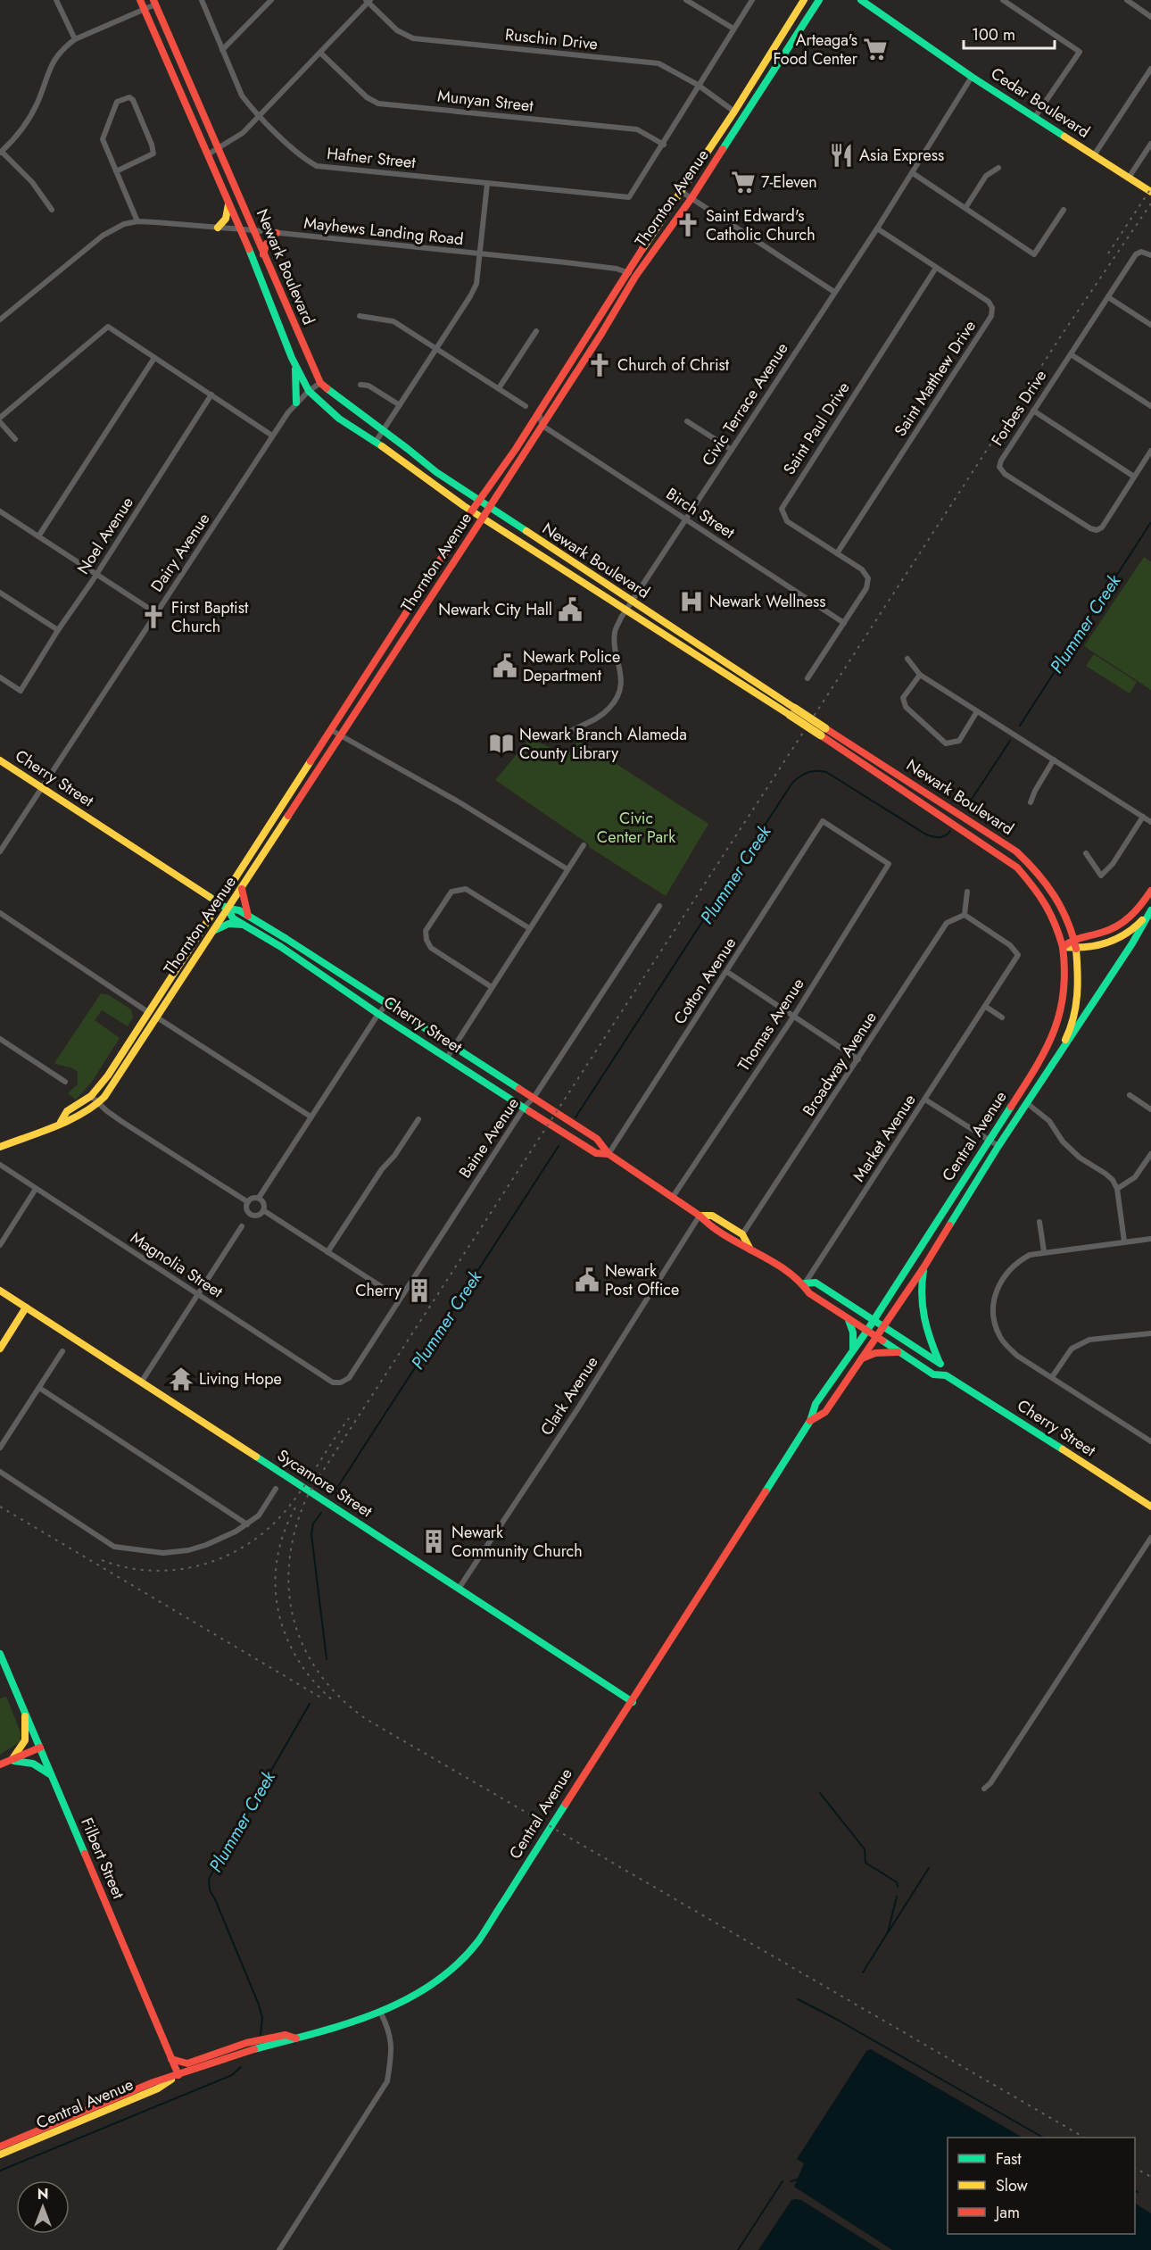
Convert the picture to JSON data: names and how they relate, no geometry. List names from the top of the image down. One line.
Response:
{"streets":{"main road":["Cedar Boulevard","Thornton Avenue","Newark Boulevard","Cherry Street","Central Avenue","Sycamore Street","Filbert Street"],"street":["Ruschin Drive","Munyan Street","Hafner Street","Mayhews Landing Road","Saint Matthew Drive","Civic Terrace Avenue","Forbes Drive","Saint Paul Drive","Birch Street","Noel Avenue","Dairy Avenue","Cotton Avenue","Thomas Avenue","Broadway Avenue","Baine Avenue","Market Avenue","Magnolia Street","Clark Avenue"]},"crossings":[["Ruschin Drive","Thornton Avenue"],["Munyan Street","Hafner Street"],["Cedar Boulevard","Civic Terrace Avenue"],["Thornton Avenue","Mayhews Landing Road"],["Thornton Avenue","Newark Boulevard"],["Thornton Avenue","Birch Street"],["Thornton Avenue","Cherry Street"],["Mayhews Landing Road","Newark Boulevard"],["Newark Boulevard","Civic Terrace Avenue"],["Newark Boulevard","Dairy Avenue"],["Newark Boulevard","Central Avenue"],["Saint Matthew Drive","Civic Terrace Avenue"],["Saint Matthew Drive","Saint Paul Drive"],["Civic Terrace Avenue","Birch Street"],["Saint Paul Drive","Birch Street"],["Dairy Avenue","Cherry Street"],["Cherry Street","Cotton Avenue"],["Cherry Street","Thomas Avenue"],["Cherry Street","Broadway Avenue"],["Cherry Street","Central Avenue"],["Cherry Street","Baine Avenue"],["Cherry Street","Market Avenue"],["Cherry Street","Clark Avenue"],["Cotton Avenue","Thomas Avenue"],["Broadway Avenue","Market Avenue"],["Central Avenue","Sycamore Street"],["Central Avenue","Filbert Street"],["Baine Avenue","Magnolia Street"],["Clark Avenue","Sycamore Street"]],"water":["Plummer Creek"],"parks":["Civic Center Park"],"places":{"supermarket":["Arteaga's Food Center","7-Eleven"],"restaurant":["Asia Express"],"church":["Saint Edward's Catholic Church","Church of Christ","First Baptist Church"],"hospital":["Newark Wellness"],"public building":["Newark City Hall","Newark Police Department","Newark Post Office"],"library":["Newark Branch Alameda County Library"],"building":["Cherry","Newark Community Church"],"temple":["Living Hope"]},"legend":["Fast","Slow","Jam"],"scale_bar":"100 m","north":"top"}
